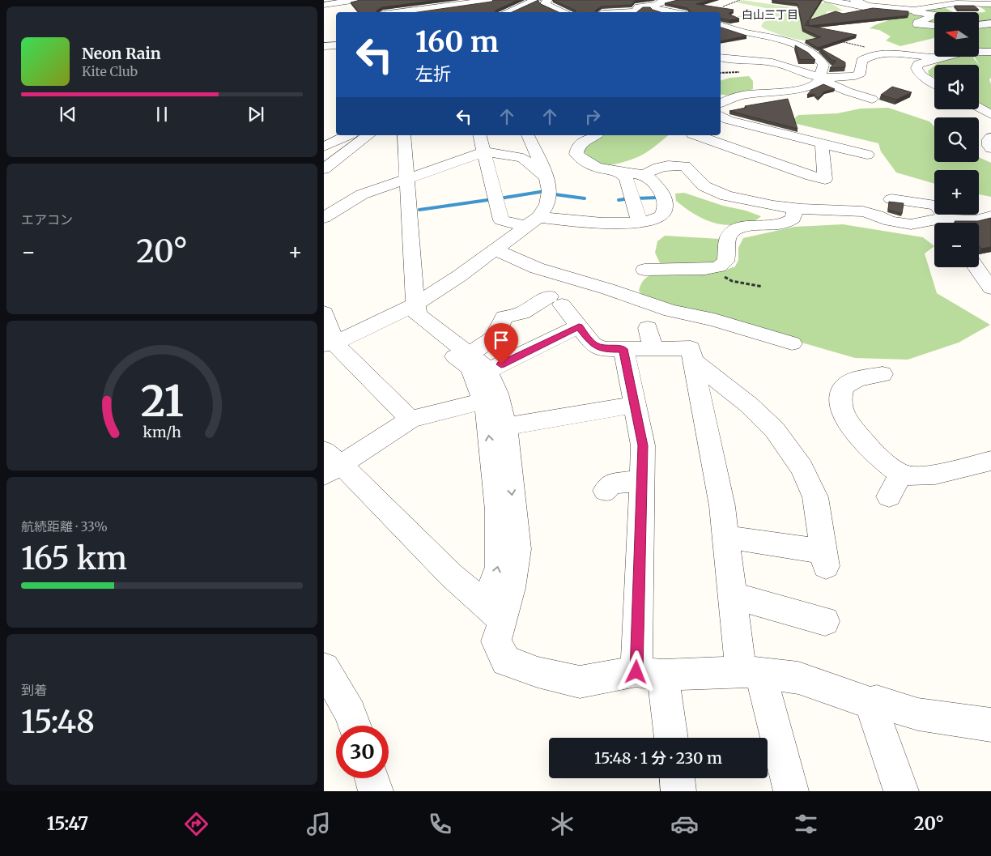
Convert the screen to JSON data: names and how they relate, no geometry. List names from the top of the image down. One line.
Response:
{"districts":["白山三丁目"],"north":"left","page":{"map_buttons":["+","−"],"turn":["160 m","左折"],"song":["Neon Rain","Kite Club"],"tile":["エアコン",["航続距離 · 33%","165 km"],["到着","15:48"]],"heat":["−","20°","+"],"limit":"30","trip":"15:48 · 1 分 · 230 m","tabs":["15:47","20°"],"gauge":["21","km/h"]}}
